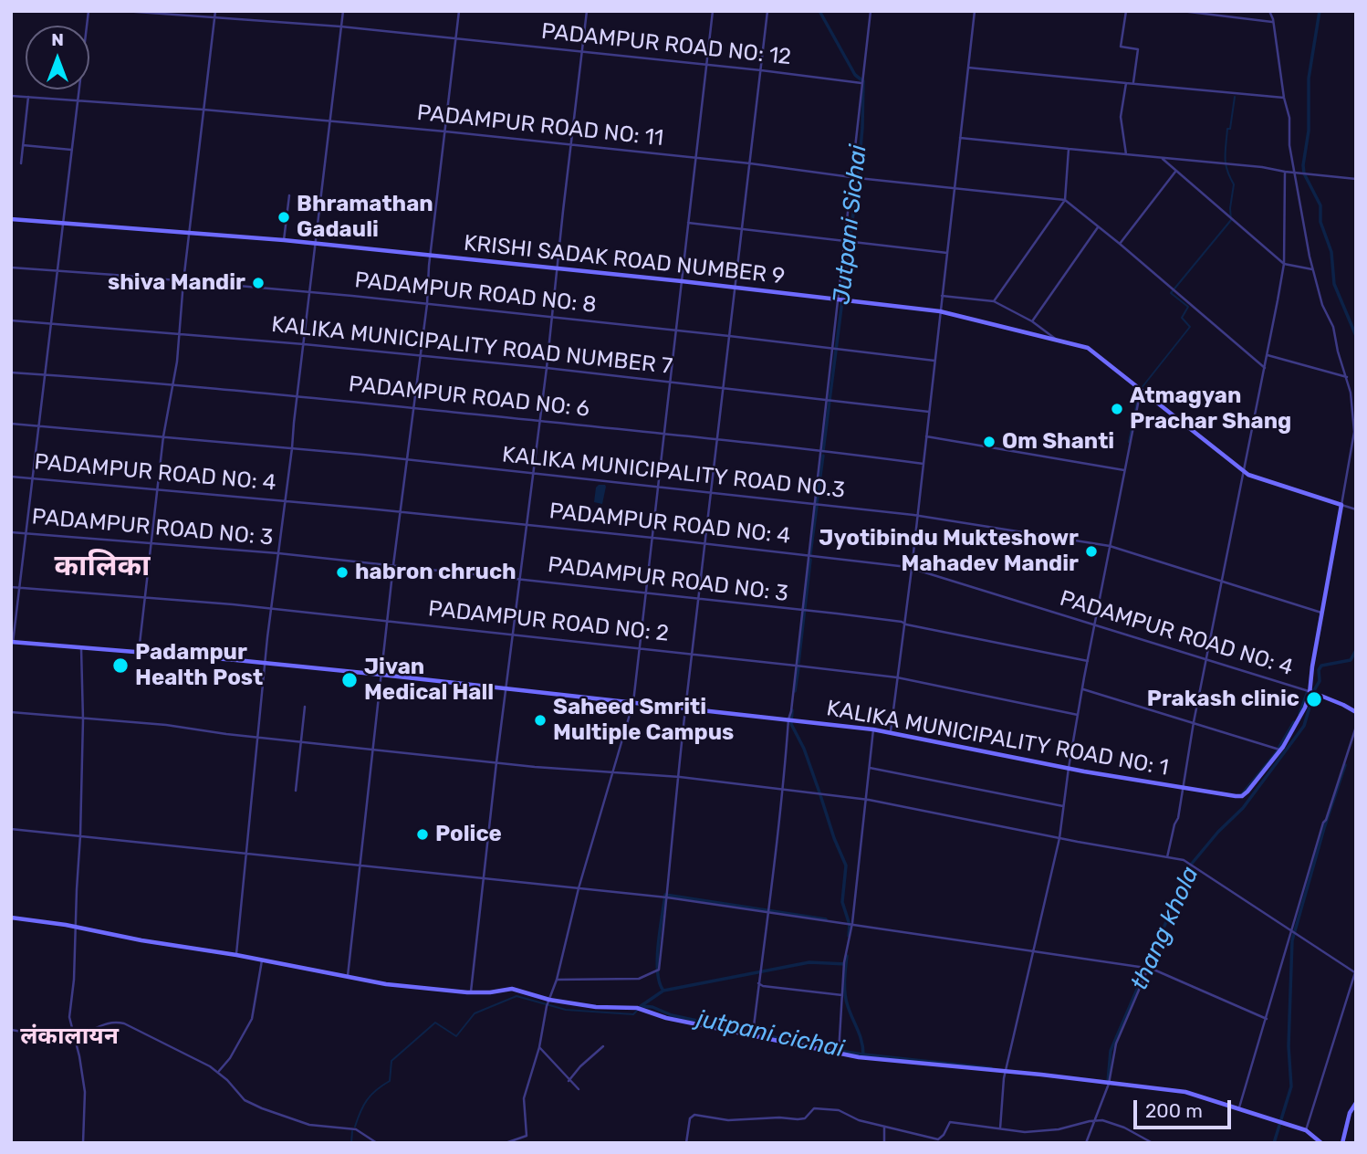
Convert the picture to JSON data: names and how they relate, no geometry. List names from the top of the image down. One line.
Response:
{"streets":{"street":["PADAMPUR ROAD NO: 12","PADAMPUR ROAD NO: 11","KRISHI SADAK ROAD NUMBER 9","PADAMPUR ROAD NO: 8","KALIKA MUNICIPALITY ROAD NUMBER 7","PADAMPUR ROAD NO: 6","PADAMPUR ROAD NO: 4","KALIKA MUNICIPALITY ROAD NO.3","PADAMPUR ROAD NO: 3","PADAMPUR ROAD NO: 2","KALIKA MUNICIPALITY ROAD NO: 1"]},"crossings":[["PADAMPUR ROAD NO: 4","KALIKA MUNICIPALITY ROAD NO: 1"],["KALIKA MUNICIPALITY ROAD NO.3","KALIKA MUNICIPALITY ROAD NO: 1"]],"districts":["कालिका","लंकालायन"],"water":["Jutpani Sichai","thang khola","jutpani cichai"],"places":["Bhramathan Gadauli","shiva Mandir","Atmagyan Prachar Shang","Om Shanti","Jyotibindu Mukteshowr Mahadev Mandir","habron chruch","Padampur Health Post","Jivan Medical Hall","Prakash clinic","Saheed Smriti Multiple Campus","Police"],"scale_bar":"200 m","north":"top"}
